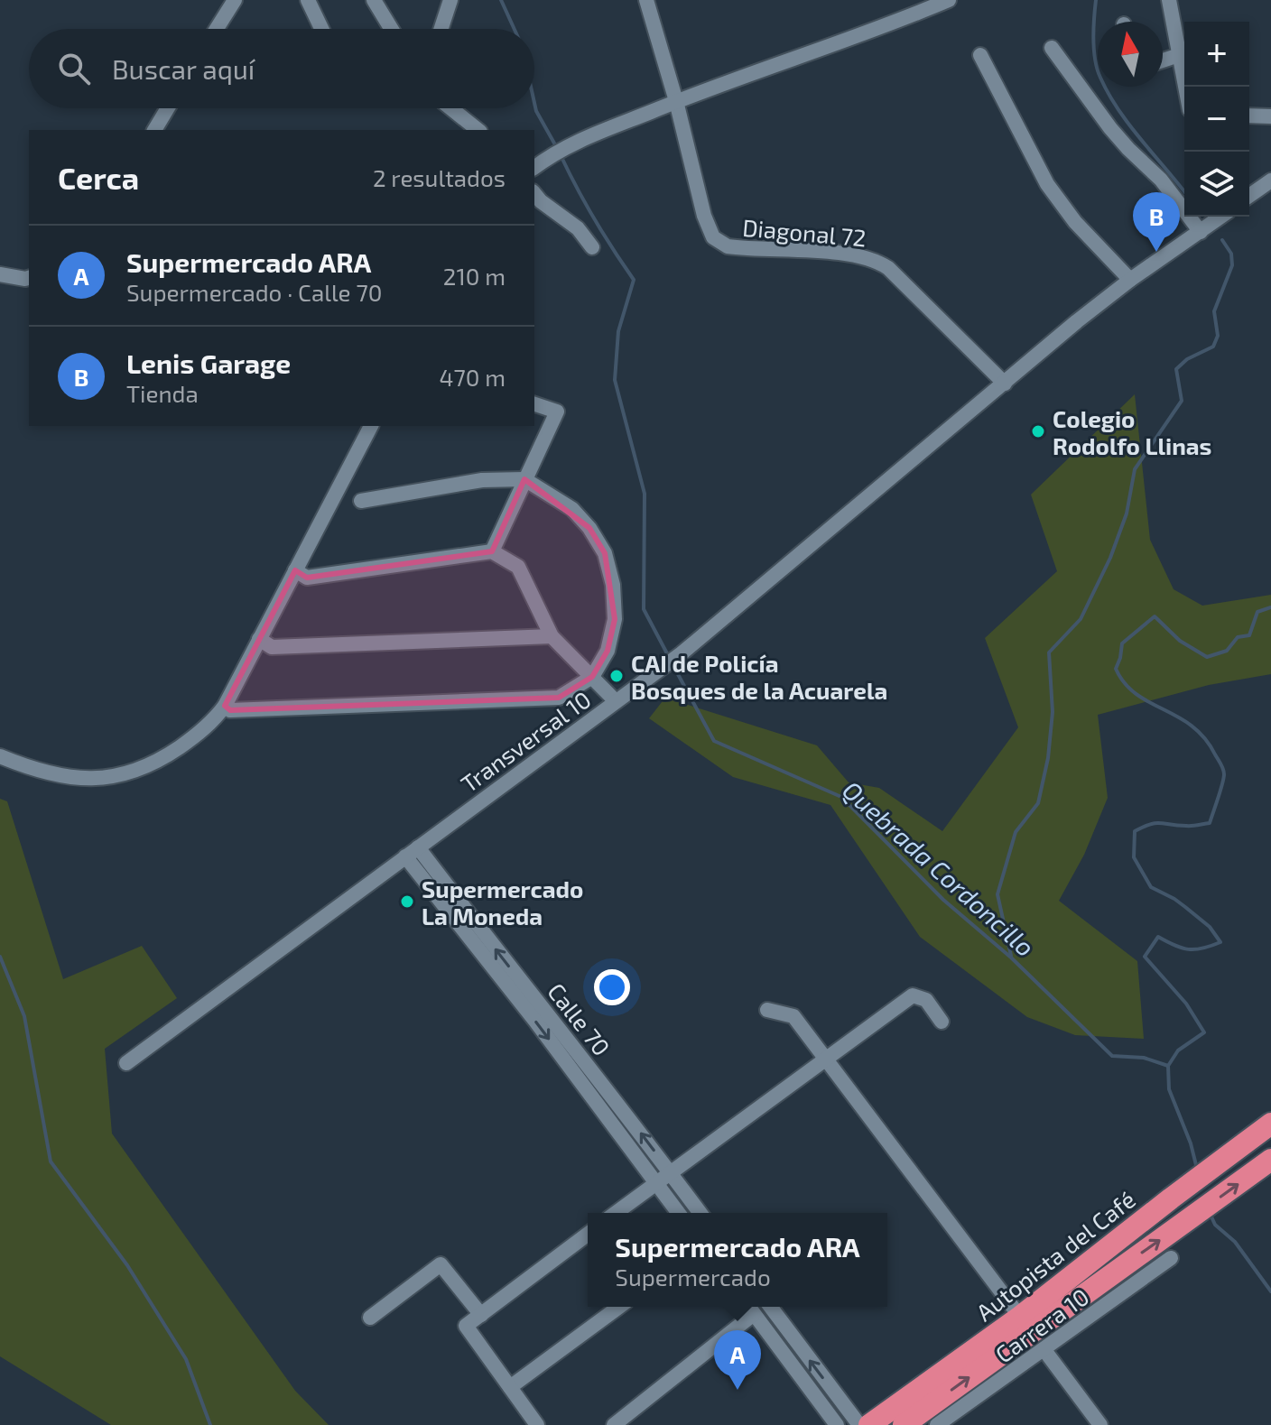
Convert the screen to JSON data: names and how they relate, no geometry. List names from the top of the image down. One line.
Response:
{"streets":{"highway":["Autopista del Café"],"street":["Diagonal 72","Transversal 10","Calle 70","Carrera 10"]},"crossings":[["Diagonal 72","Transversal 10"],["Transversal 10","Calle 70"]],"water":["Quebrada Cordoncillo"],"places":["Colegio Rodolfo Llinas","CAI de Policía Bosques de la Acuarela","Supermercado La Moneda"],"north":"top","page":{"map_buttons":["+","−"],"search":"Buscar aquí","heading":["Cerca","2 resultados"],"pins":["B","A"],"list":[{"mark":"A","name":"Supermercado ARA","note":"Supermercado · Calle 70","value":"210 m"},{"mark":"B","name":"Lenis Garage","note":"Tienda","value":"470 m"}],"popup":["Supermercado ARA","Supermercado"]}}
